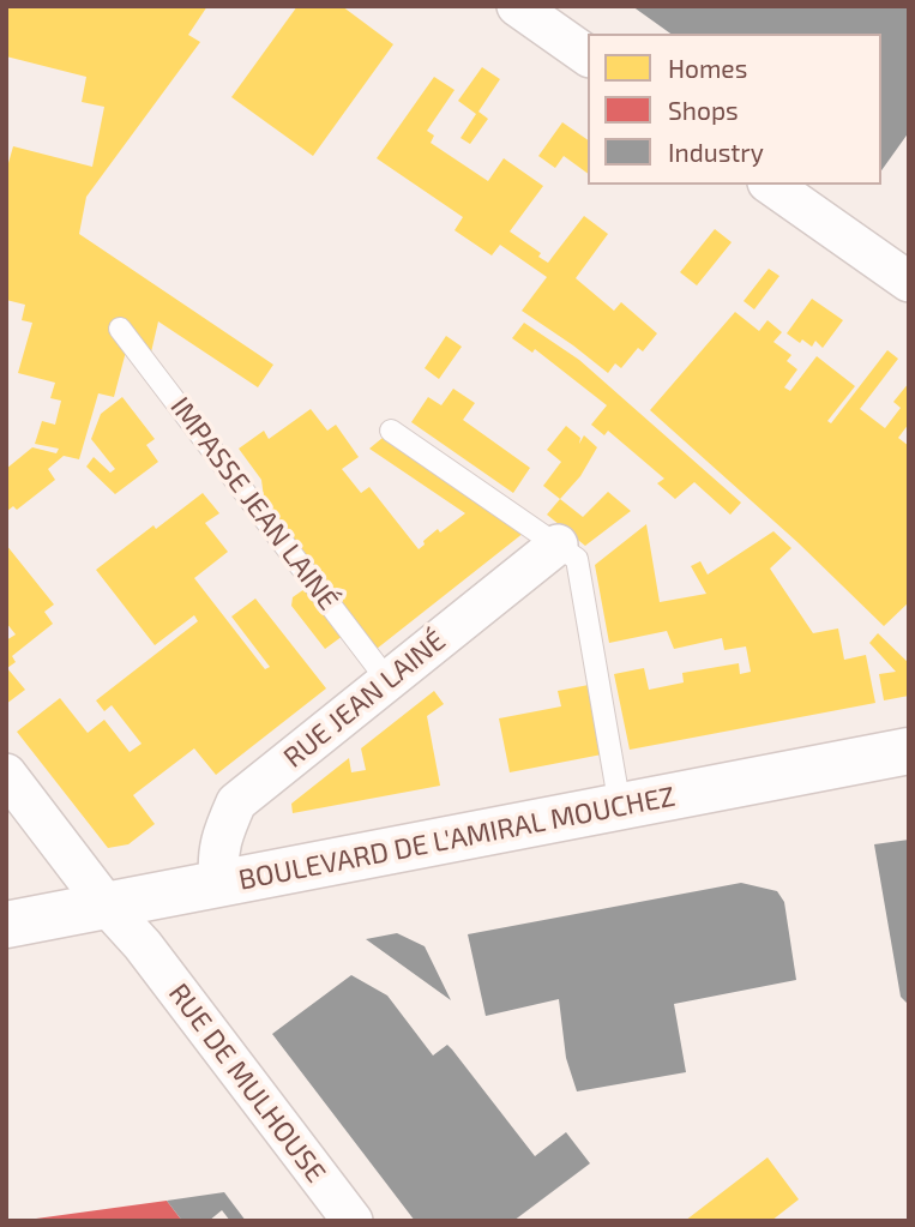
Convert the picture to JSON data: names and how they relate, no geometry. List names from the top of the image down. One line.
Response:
{"streets":{"main road":["BOULEVARD DE L'AMIRAL MOUCHEZ"],"street":["RUE JEAN LAINÉ","RUE DE MULHOUSE"],"lane":["IMPASSE JEAN LAINÉ"]},"crossings":[["IMPASSE JEAN LAINÉ","RUE JEAN LAINÉ"],["RUE JEAN LAINÉ","BOULEVARD DE L'AMIRAL MOUCHEZ"],["BOULEVARD DE L'AMIRAL MOUCHEZ","RUE DE MULHOUSE"]],"legend":["Homes","Shops","Industry"]}
